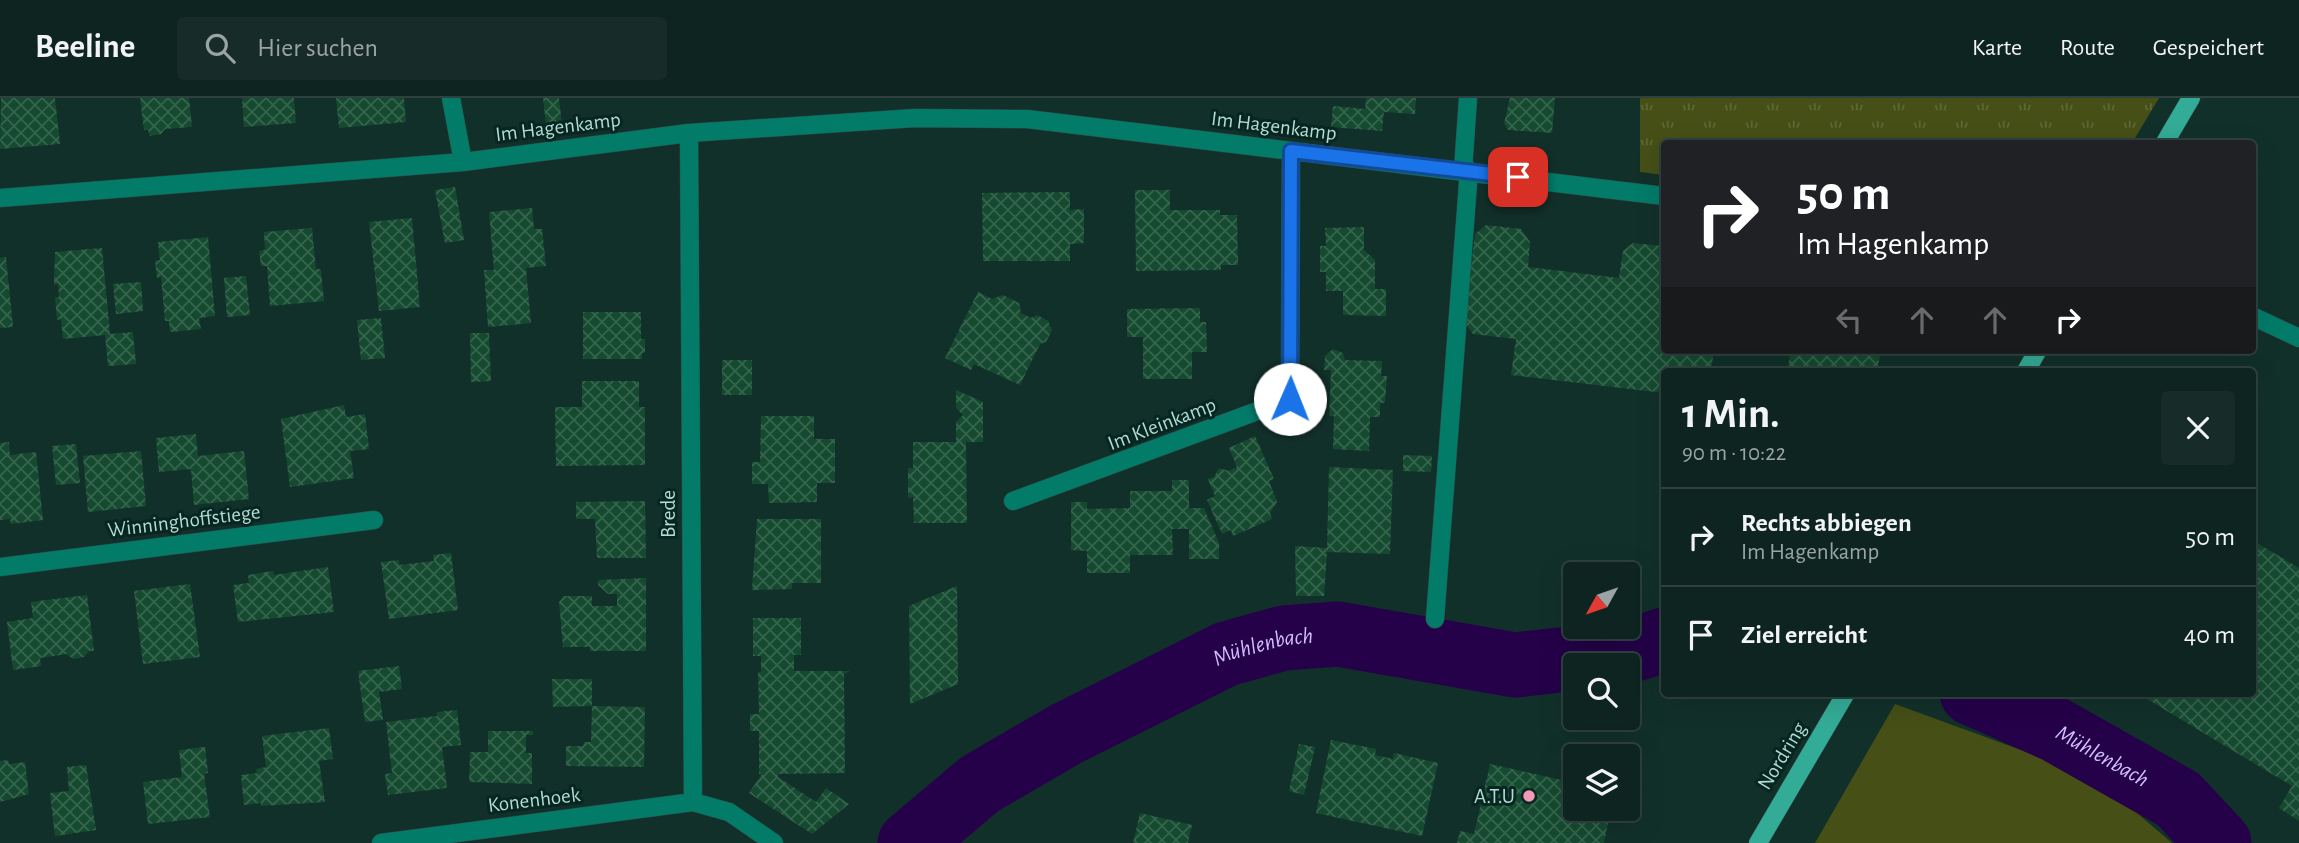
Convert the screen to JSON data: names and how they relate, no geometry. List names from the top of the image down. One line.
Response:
{"streets":{"main road":["Nordring"],"street":["Im Hagenkamp","Im Kleinkamp","Brede","Winninghoffstiege","Konenhoek"]},"crossings":[["Im Hagenkamp","Im Kleinkamp"],["Im Hagenkamp","Brede"],["Brede","Konenhoek"]],"water":["Mühlenbach"],"places":["A.T.U"],"north":"bottom left","page":{"header":"Beeline","search":"Hier suchen","nav":["Karte","Route","Gespeichert"],"turn":["50 m","Im Hagenkamp"],"heading":["1 Min.","90 m · 10:22"],"list":[{"name":"Rechts abbiegen","note":"Im Hagenkamp","value":"50 m"},{"name":"Ziel erreicht","value":"40 m"}]}}
